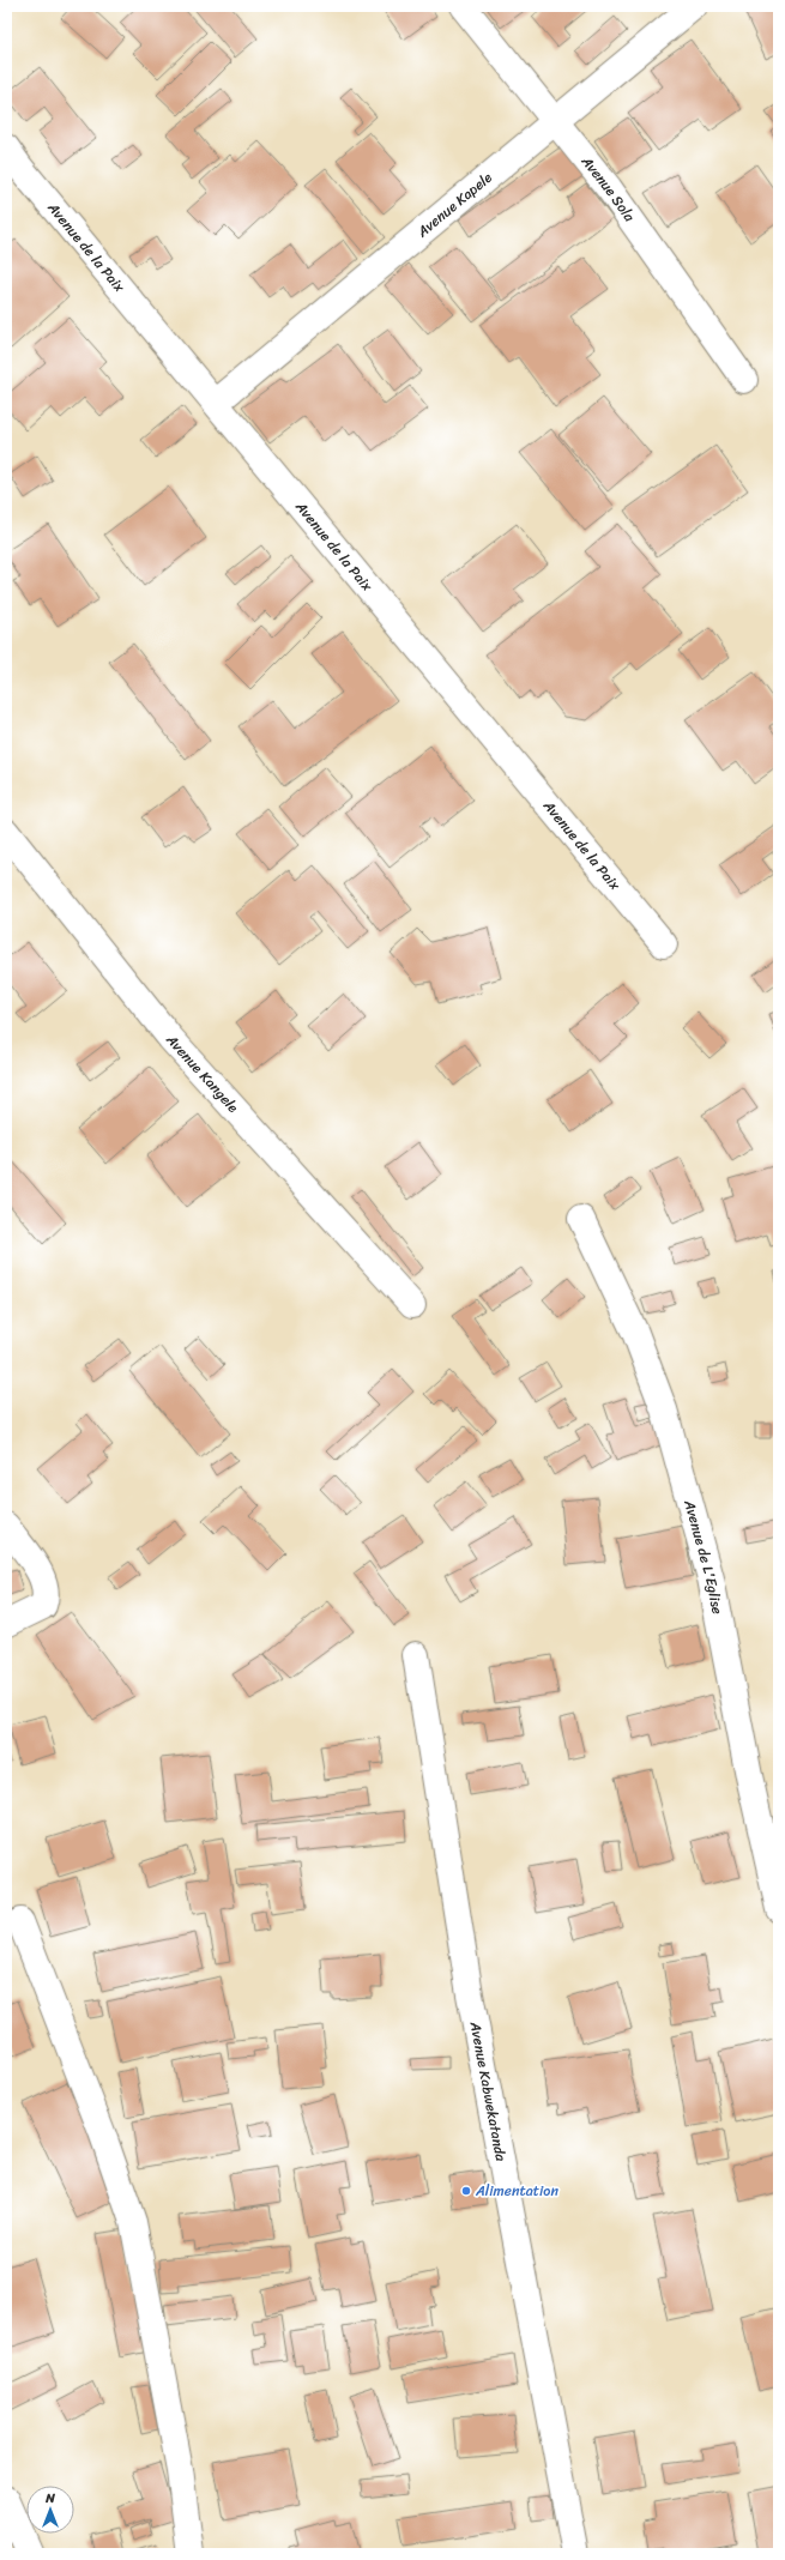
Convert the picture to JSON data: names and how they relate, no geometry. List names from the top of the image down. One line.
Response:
{"streets":{"street":["Avenue Sola","Avenue Kapele","Avenue de la Paix","Avenue Kangele","Avenue de L'Eglise","Avenue Kabwekatanda"]},"crossings":[["Avenue Sola","Avenue Kapele"],["Avenue Kapele","Avenue de la Paix"]],"places":["Alimentation"],"north":"top"}
